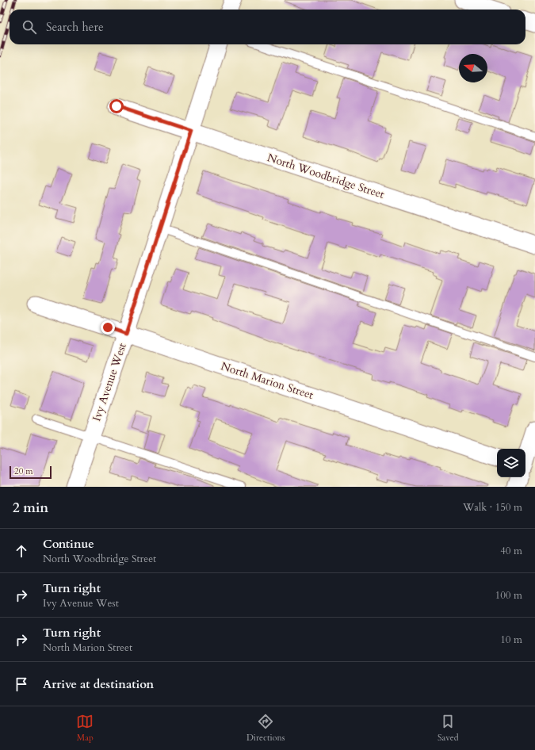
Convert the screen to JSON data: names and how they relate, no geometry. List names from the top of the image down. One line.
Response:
{"streets":{"street":["North Woodbridge Street","North Marion Street","Ivy Avenue West"]},"crossings":[["North Woodbridge Street","Ivy Avenue West"],["North Marion Street","Ivy Avenue West"]],"scale_bar":"20 m","north":"left","page":{"search":"Search here","scale":"20 m","heading":["2 min","Walk · 150 m"],"list":[["Continue","North Woodbridge Street","40 m"],["Turn right","Ivy Avenue West","100 m"],["Turn right","North Marion Street","10 m"],"Arrive at destination"],"nav":["Map","Directions","Saved"]}}
